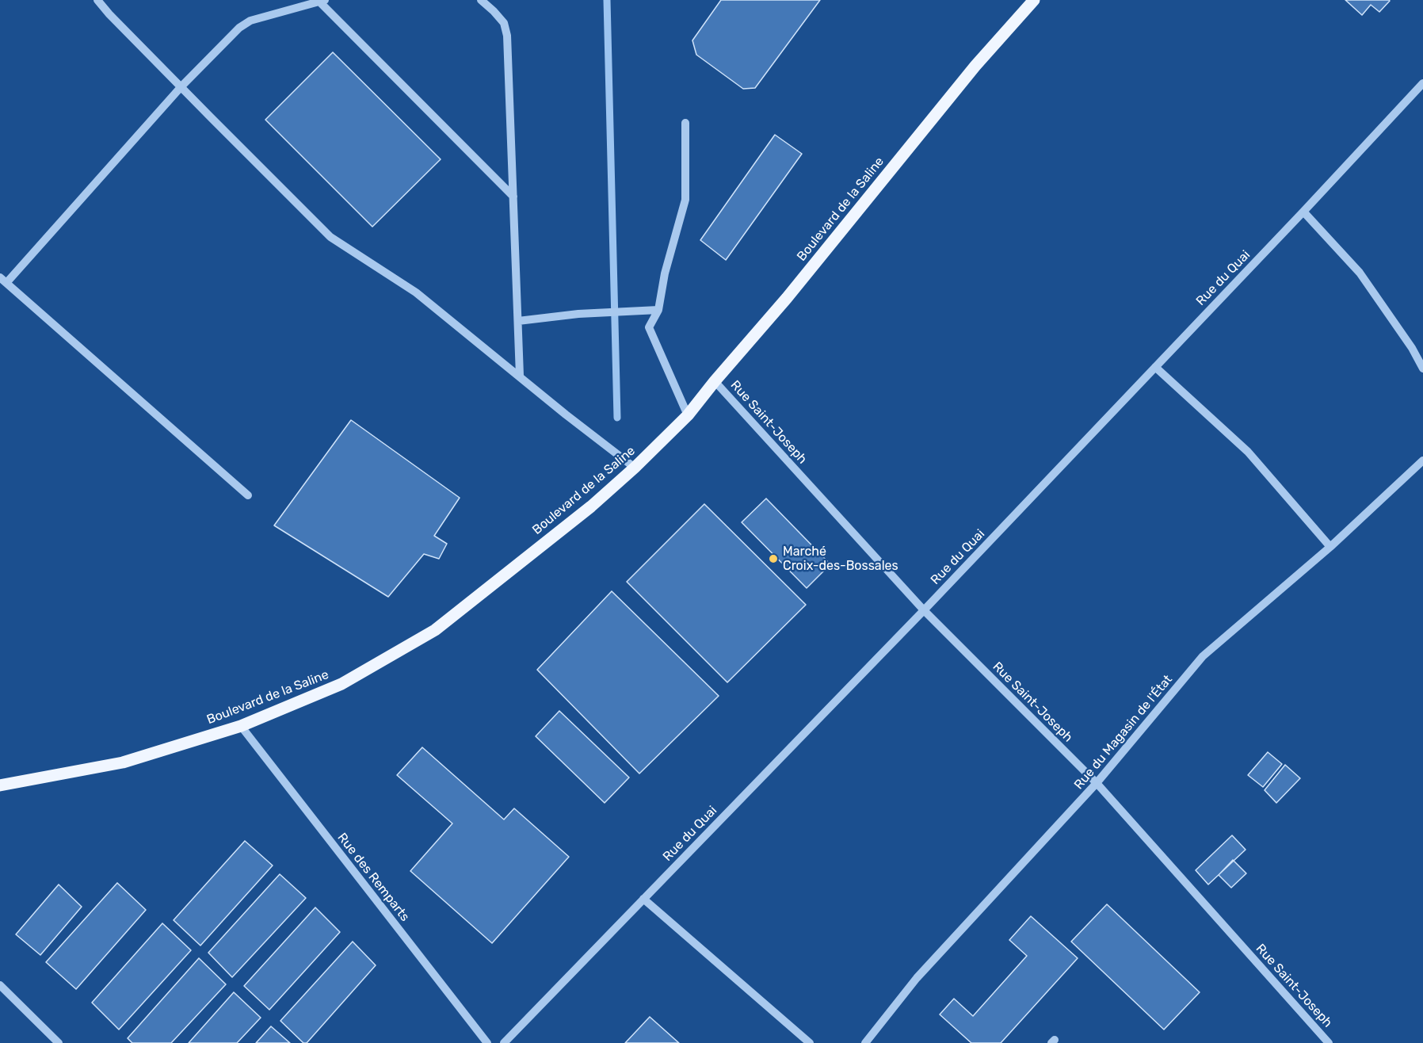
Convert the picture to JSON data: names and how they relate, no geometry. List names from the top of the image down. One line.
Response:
{"streets":{"main road":["Boulevard de la Saline"],"street":["Rue du Quai","Rue Saint-Joseph","Rue du Magasin de l'État","Rue des Remparts"]},"crossings":[["Boulevard de la Saline","Rue Saint-Joseph"],["Boulevard de la Saline","Rue des Remparts"],["Rue du Quai","Rue Saint-Joseph"],["Rue Saint-Joseph","Rue du Magasin de l'État"]],"places":["Marché Croix-des-Bossales"]}
